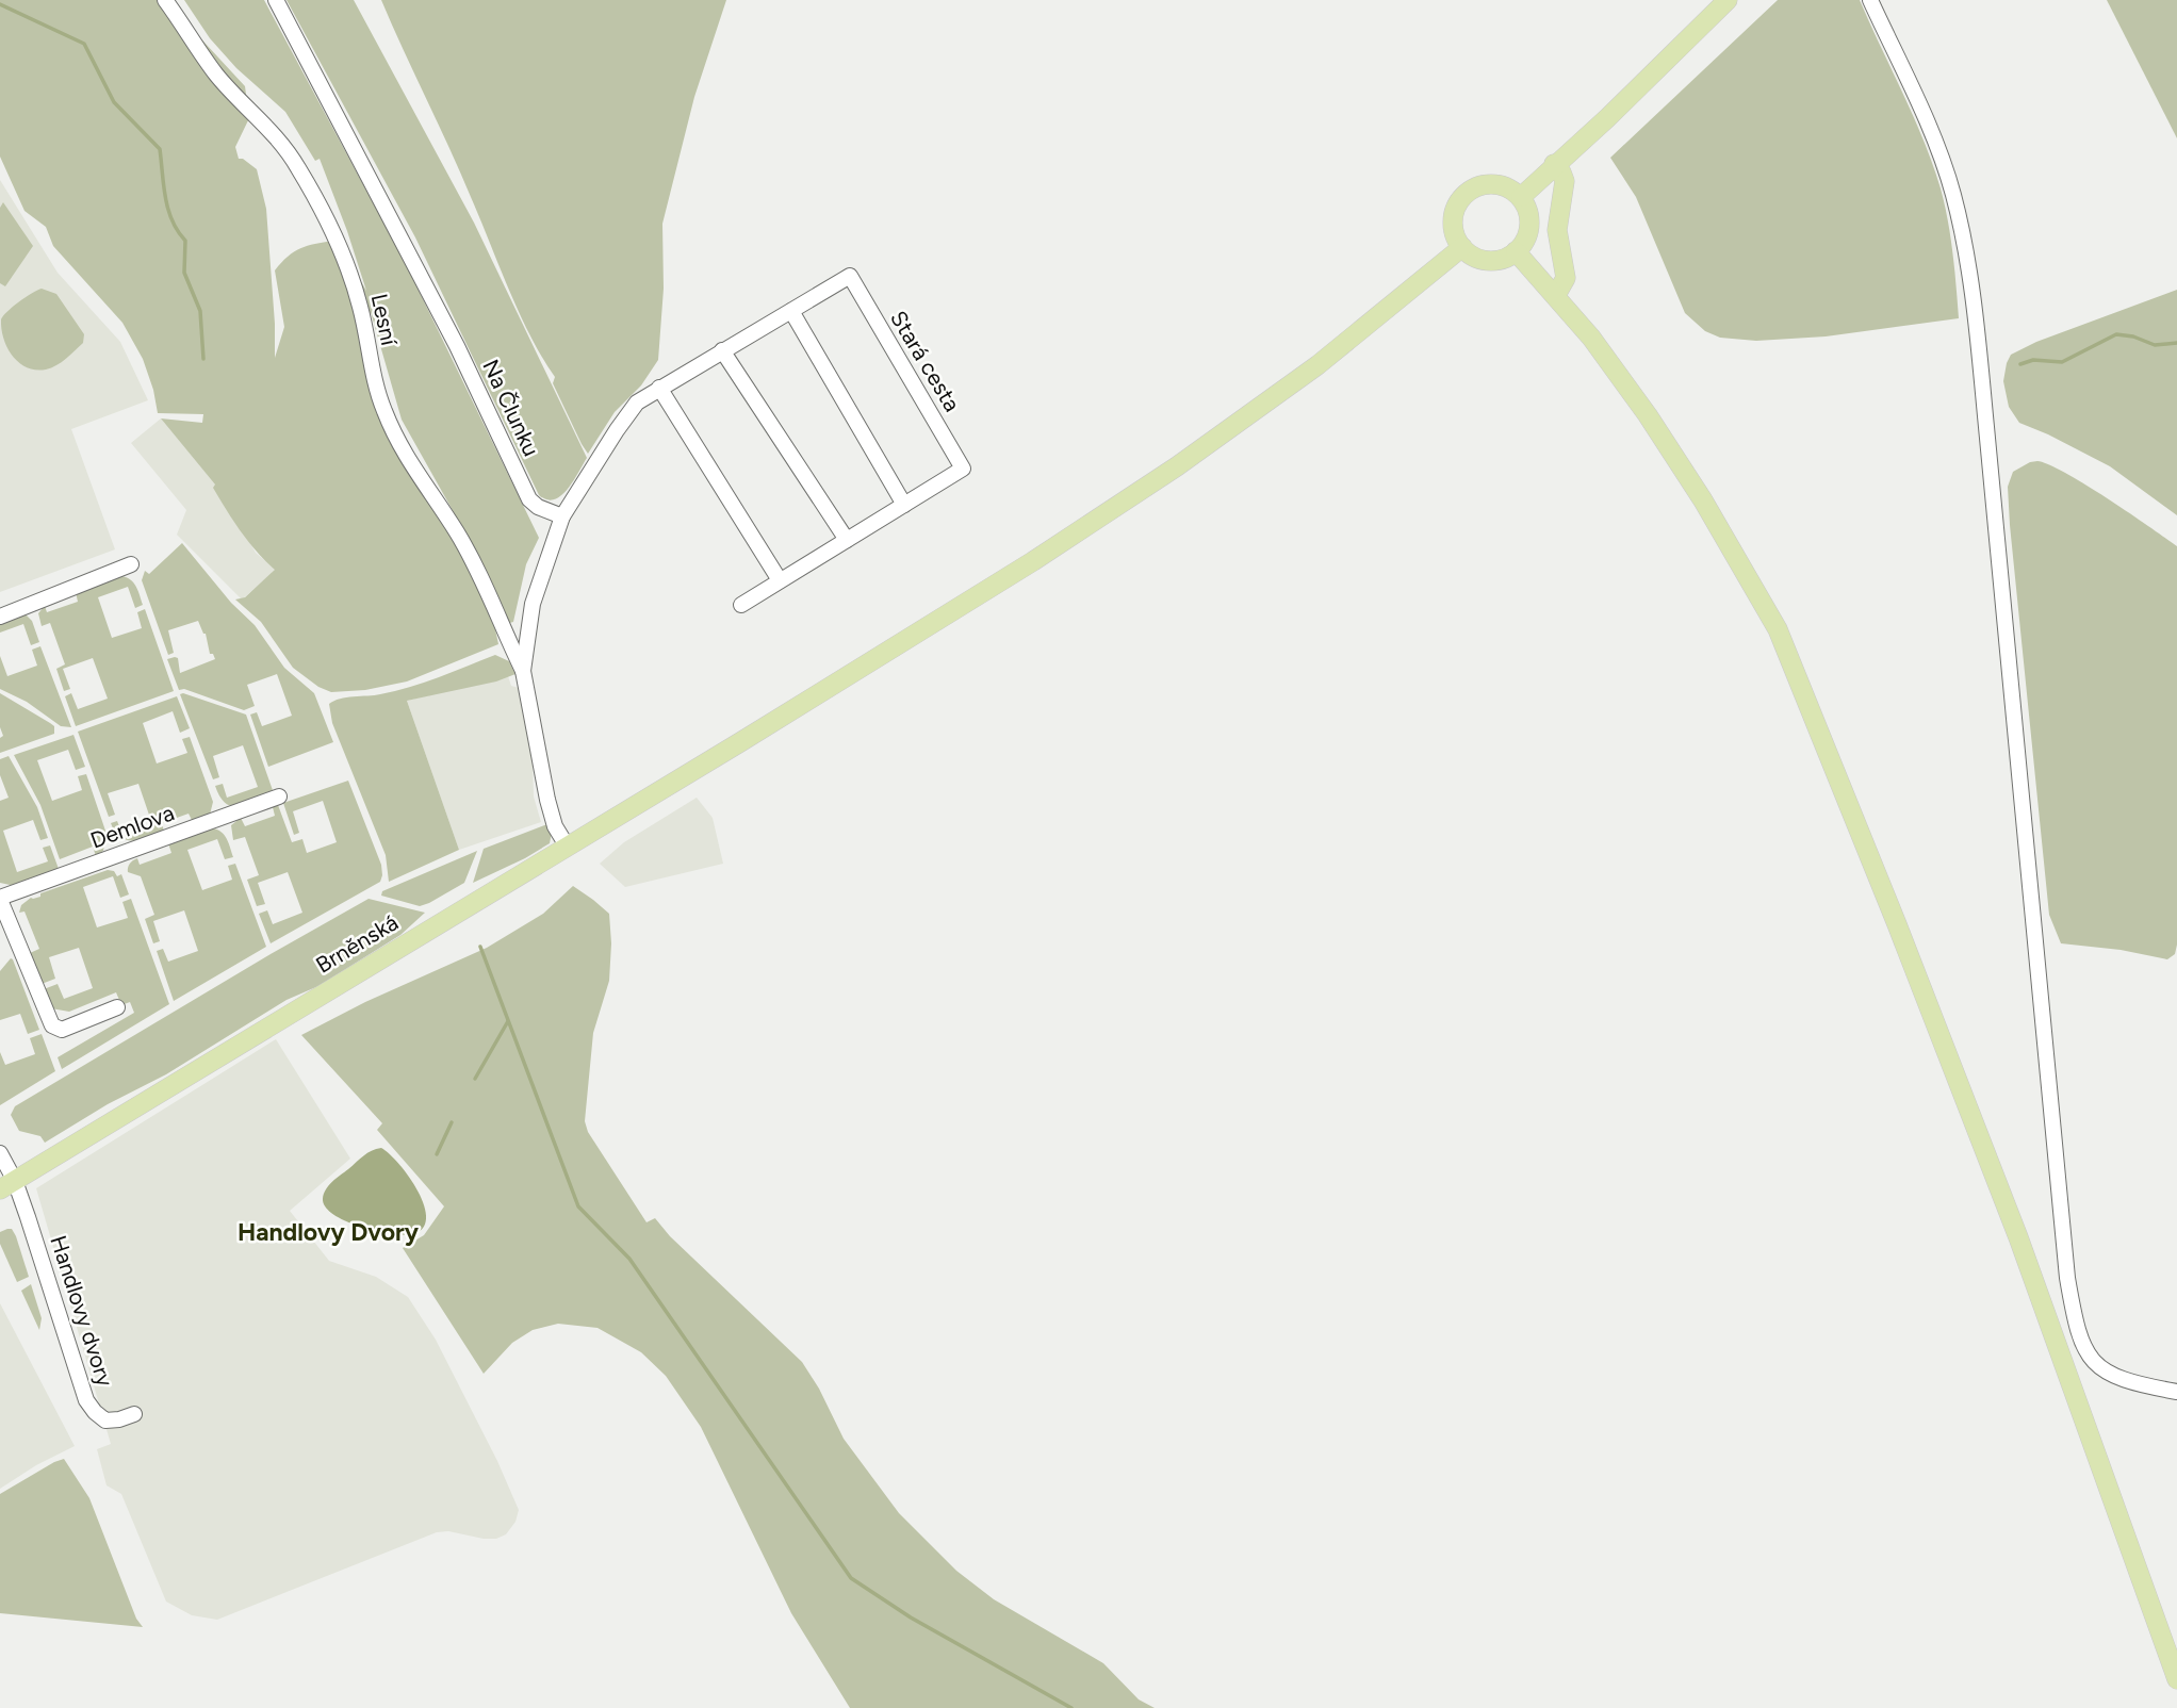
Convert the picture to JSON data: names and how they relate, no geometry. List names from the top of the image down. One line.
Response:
{"streets":{"main road":["Brněnská"],"street":["Lesní","Stará cesta","Na Člunku","Demlova","Handlovy dvory"]},"crossings":[["Stará cesta","Na Člunku"],["Brněnská","Handlovy dvory"]],"districts":["Handlovy Dvory"]}
